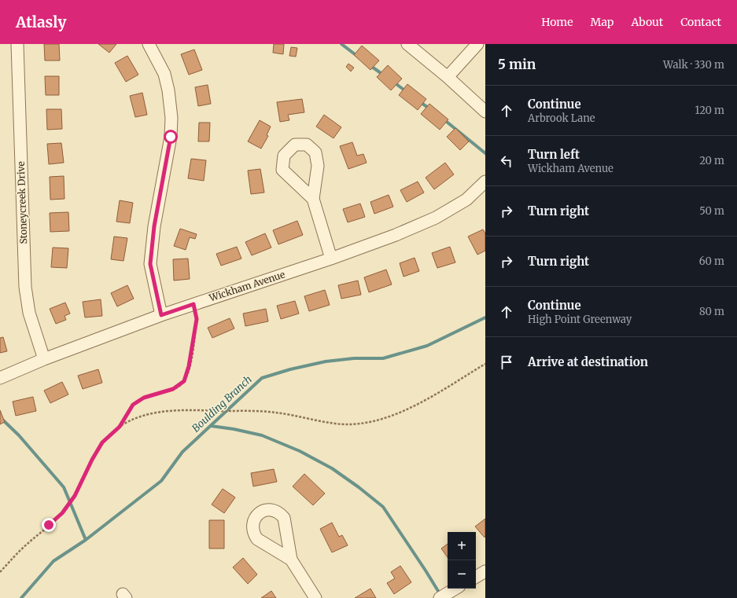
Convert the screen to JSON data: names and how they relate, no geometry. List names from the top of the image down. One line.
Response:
{"streets":{"street":["Stoneycreek Drive","Wickham Avenue"]},"crossings":[["Stoneycreek Drive","Wickham Avenue"]],"water":["Boulding Branch"],"page":{"header":"Atlasly","nav":["Home","Map","About","Contact"],"heading":["5 min","Walk · 330 m"],"list":[["Continue","Arbrook Lane","120 m"],["Turn left","Wickham Avenue","20 m"],["Turn right","50 m"],["Turn right","60 m"],["Continue","High Point Greenway","80 m"],"Arrive at destination"],"map_buttons":["+","−"]}}
